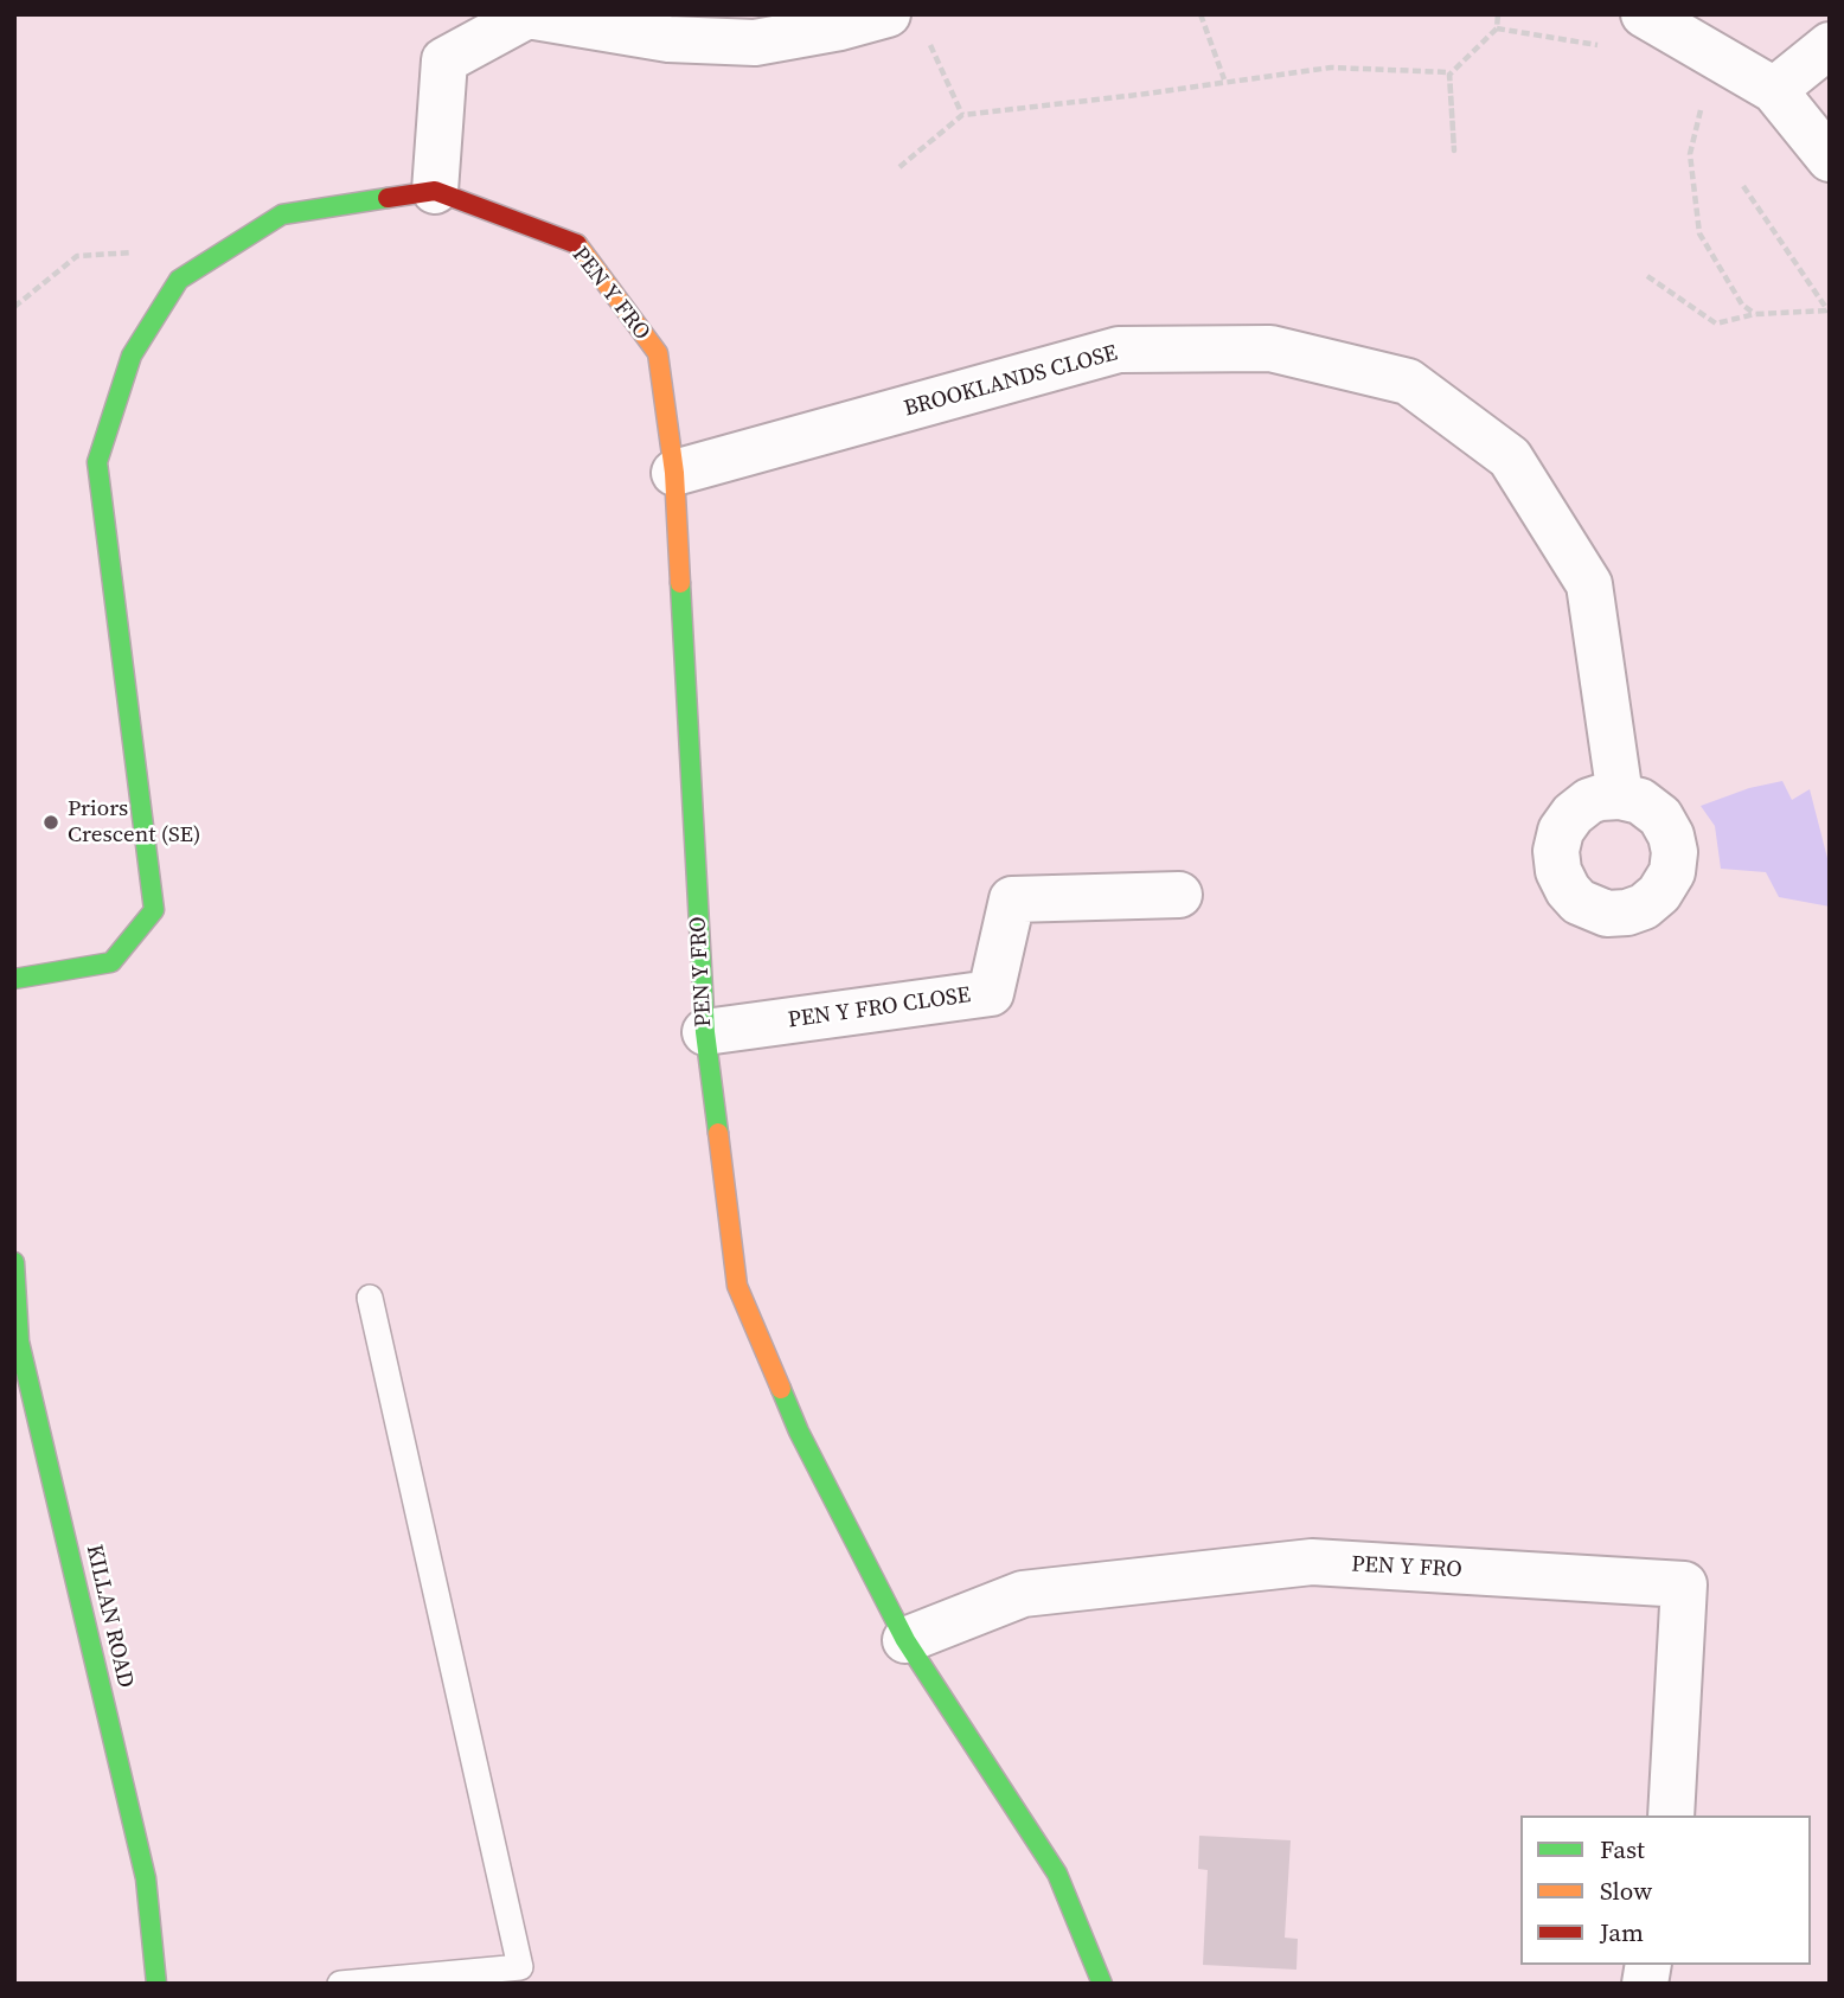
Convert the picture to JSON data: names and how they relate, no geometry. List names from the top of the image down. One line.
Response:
{"streets":{"street":["PEN Y FRO","BROOKLANDS CLOSE","PEN Y FRO CLOSE","KILLAN ROAD"]},"crossings":[["PEN Y FRO","BROOKLANDS CLOSE"],["PEN Y FRO","PEN Y FRO CLOSE"]],"places":["Priors Crescent (SE)"],"legend":["Fast","Slow","Jam"]}
